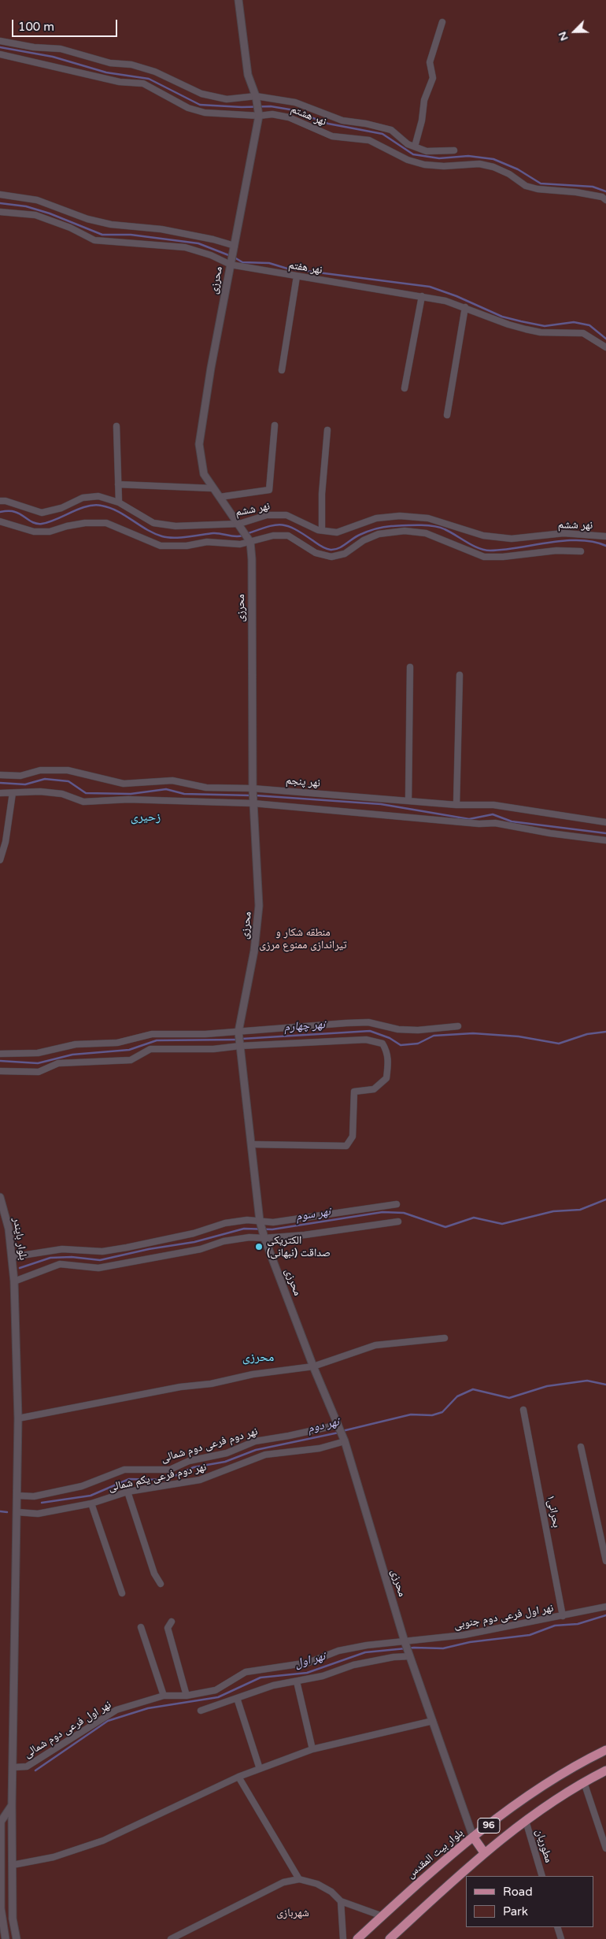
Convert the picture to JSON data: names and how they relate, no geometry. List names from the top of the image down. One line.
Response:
{"streets":{"main road":["96","بلوار بیت المقدس"],"street":["نهر هشتم","نهر هفتم","محرزی","نهر ششم","نهر پنجم","بلوار بایندر","نهر دوم فرعی دوم شمالی","نهر دوم فرعی یکم شمالی","بحرانی۱","نهر اول فرعی دوم جنوبی","نهر اول فرعی دوم شمالی","مطوریان"]},"crossings":[["نهر هشتم","محرزی"],["نهر هفتم","محرزی"],["محرزی","نهر ششم"],["محرزی","نهر پنجم"],["محرزی","نهر دوم فرعی دوم شمالی"],["محرزی","نهر دوم فرعی یکم شمالی"],["محرزی","نهر اول فرعی دوم جنوبی"],["محرزی","نهر اول فرعی دوم شمالی"],["محرزی","بلوار بیت المقدس"],["بلوار بایندر","نهر دوم فرعی دوم شمالی"],["بلوار بایندر","نهر دوم فرعی یکم شمالی"],["بلوار بایندر","نهر اول فرعی دوم شمالی"],["بحرانی۱","نهر اول فرعی دوم جنوبی"],["نهر اول فرعی دوم جنوبی","نهر اول فرعی دوم شمالی"],["96","مطوریان"],["96","بلوار بیت المقدس"]],"districts":["زحیری","محرزی"],"water":["نهر چهارم","نهر سوم","نهر دوم","نهر اول"],"parks":["منطقه شکار و تیراندازی ممنوع مرزی","شهربازی"],"places":["الکتریکی صداقت (نبهانی)"],"legend":["Road","Park"],"scale_bar":"100 m","north":"bottom left"}
